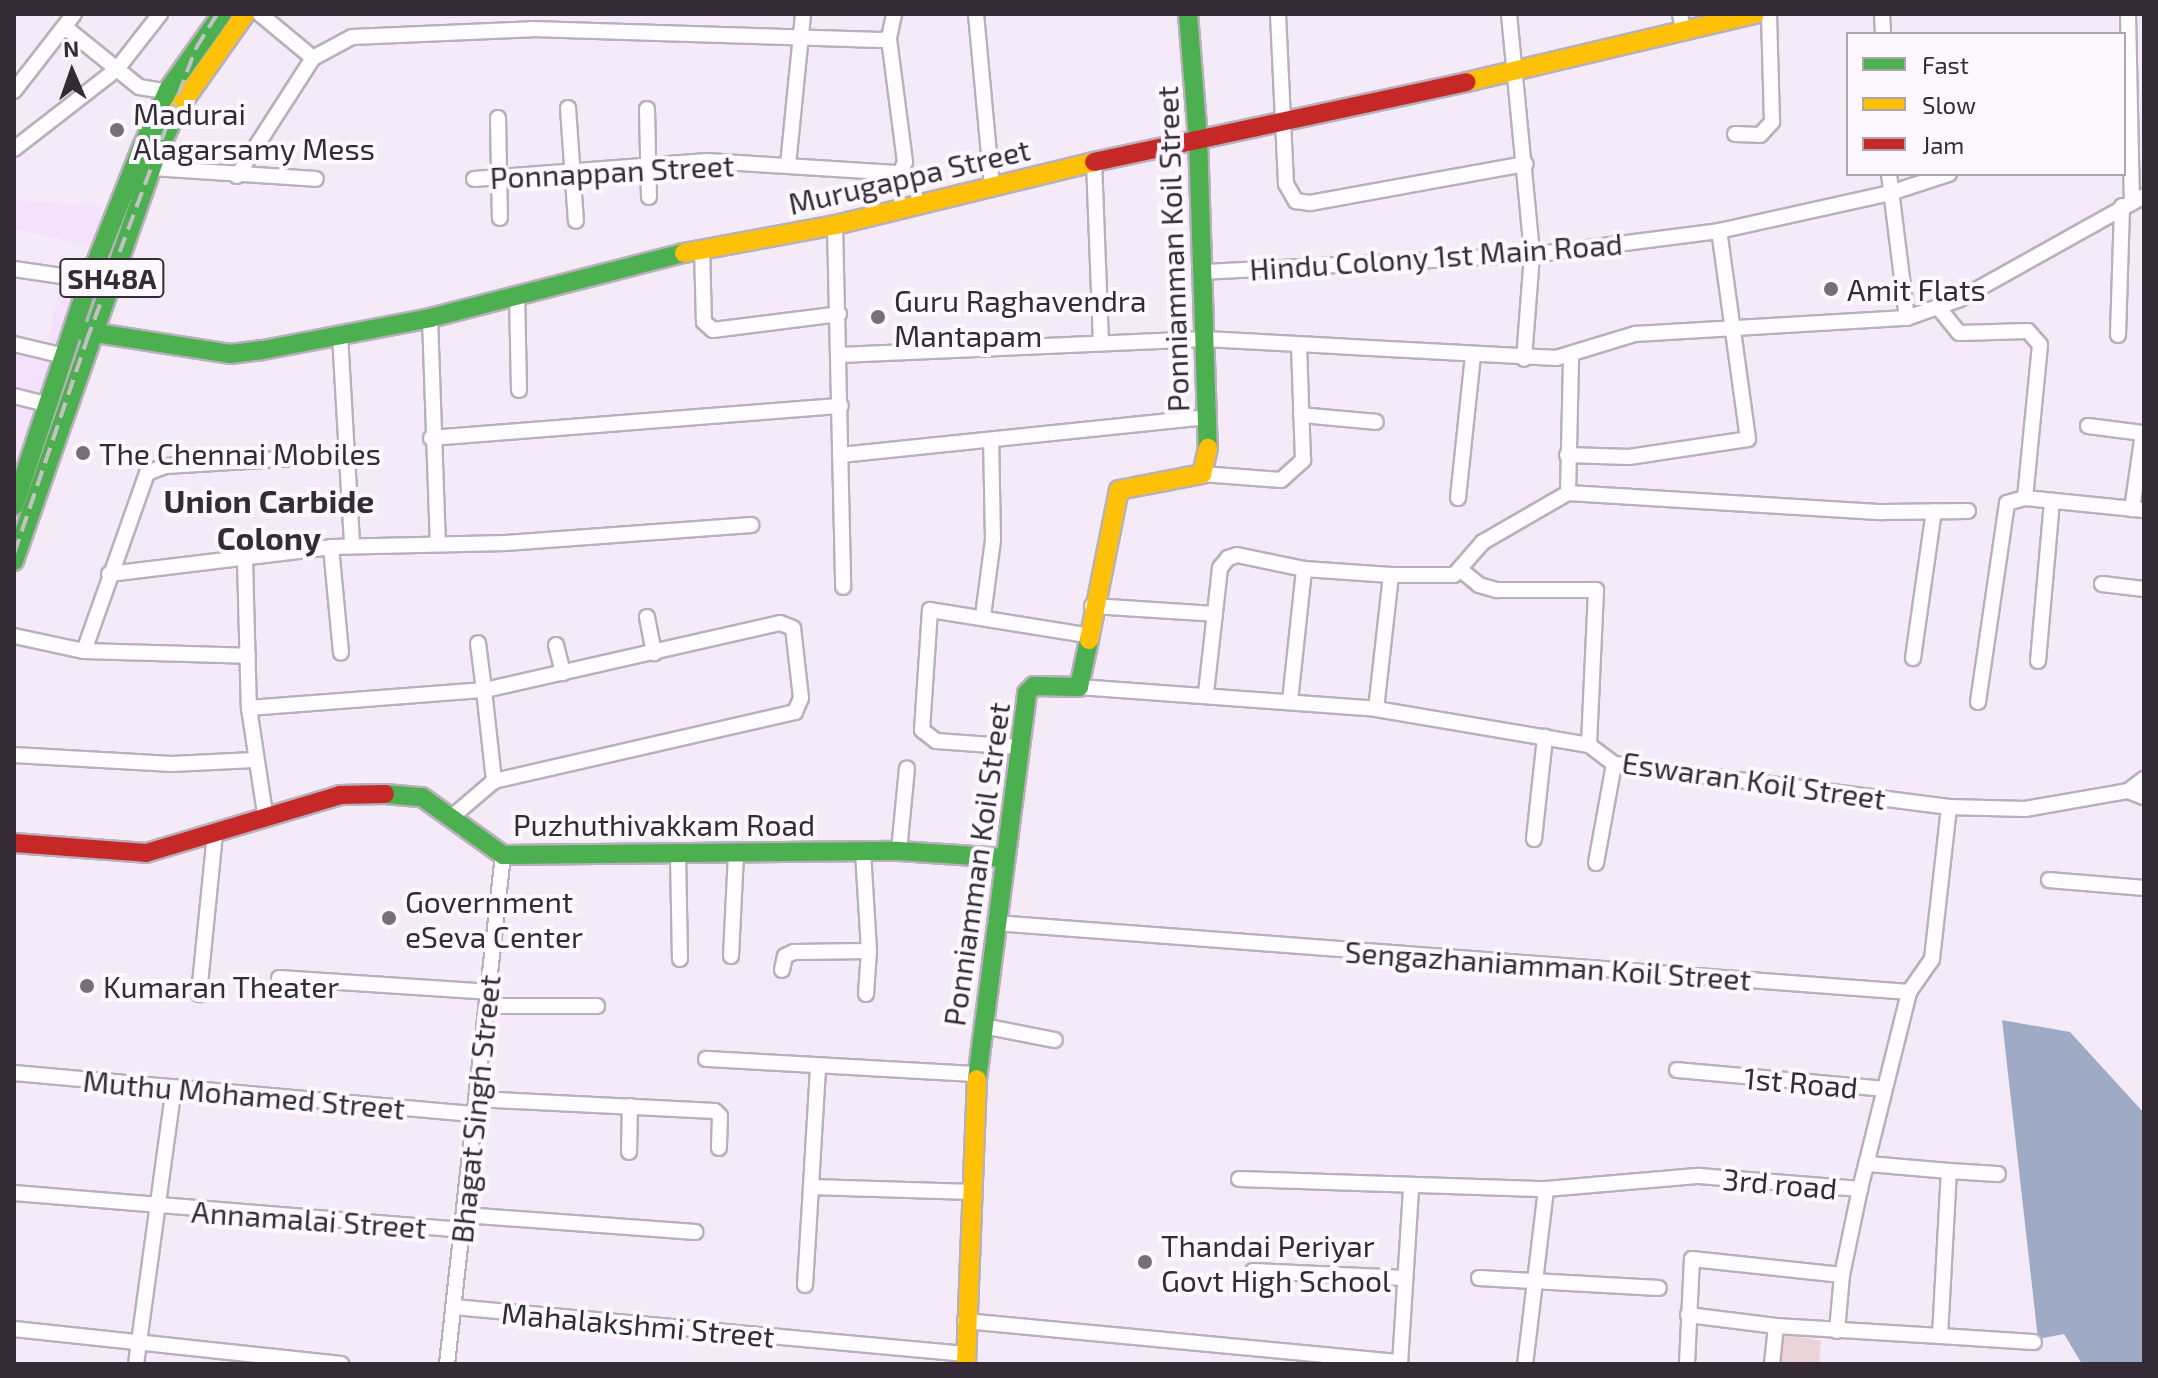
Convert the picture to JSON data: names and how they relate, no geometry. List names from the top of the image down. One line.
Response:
{"streets":{"street":["Ponnappan Street","Murugappa Street","Ponniamman Koil Street","Hindu Colony 1st Main Road","SH48A","Eswaran Koil Street","Puzhuthivakkam Road","Sengazhaniamman Koil Street","1st Road","Muthu Mohamed Street","Bhagat Singh Street","3rd road","Annamalai Street","Mahalakshmi Street"]},"crossings":[["Murugappa Street","Ponniamman Koil Street"],["Murugappa Street","SH48A"],["Ponniamman Koil Street","Hindu Colony 1st Main Road"],["Ponniamman Koil Street","Eswaran Koil Street"],["Ponniamman Koil Street","Puzhuthivakkam Road"],["Ponniamman Koil Street","Sengazhaniamman Koil Street"],["Ponniamman Koil Street","Mahalakshmi Street"],["Puzhuthivakkam Road","Bhagat Singh Street"],["Sengazhaniamman Koil Street","3rd road"],["1st Road","3rd road"],["Muthu Mohamed Street","Bhagat Singh Street"],["Bhagat Singh Street","Annamalai Street"],["Bhagat Singh Street","Mahalakshmi Street"]],"districts":["Union Carbide Colony"],"places":["Madurai Alagarsamy Mess","Amit Flats","Guru Raghavendra Mantapam","The Chennai Mobiles","Government eSeva Center","Kumaran Theater","Thandai Periyar Govt High School"],"legend":["Fast","Slow","Jam"],"north":"top"}
